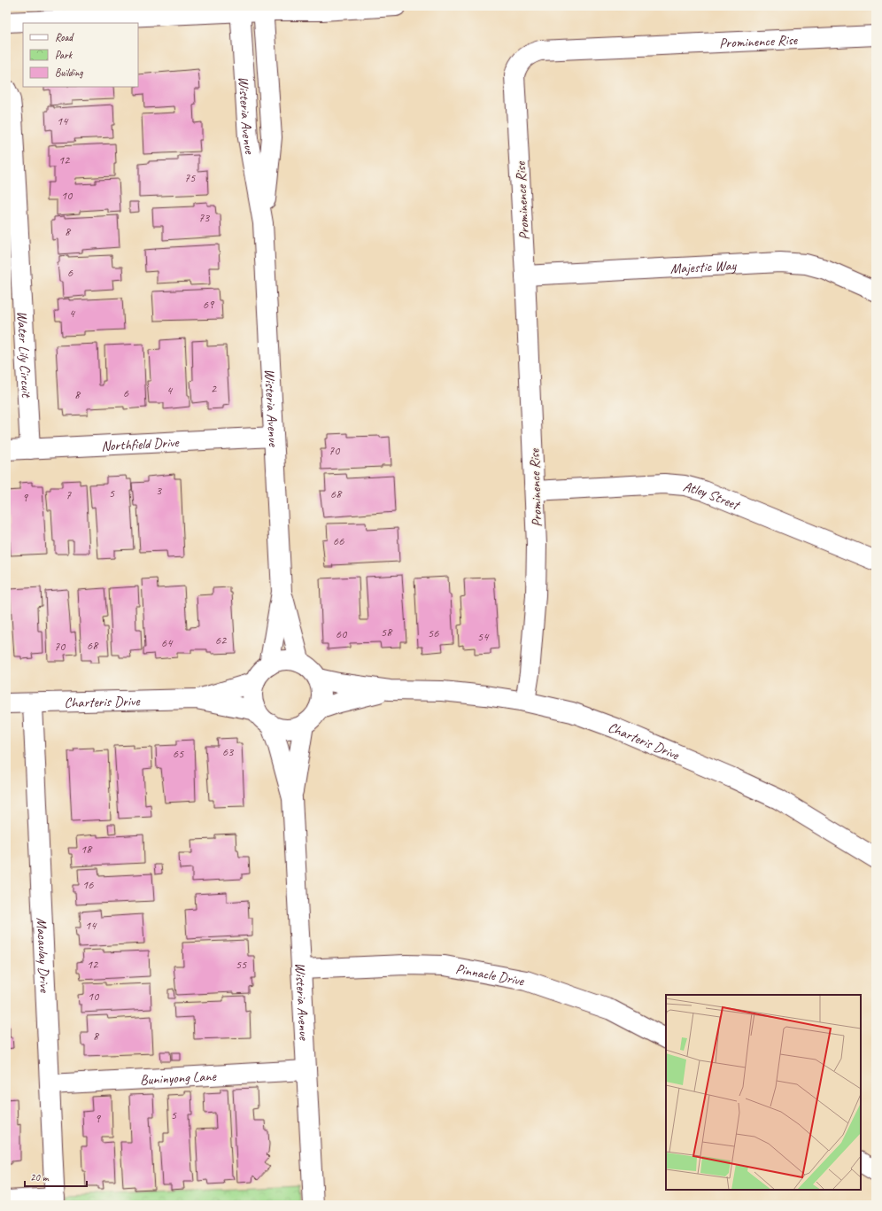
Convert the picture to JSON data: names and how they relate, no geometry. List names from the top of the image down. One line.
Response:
{"streets":{"street":["Prominence Rise","Wisteria Avenue","Majestic Way","Water Lily Circuit","Northfield Drive","Atley Street","Charteris Drive","Macaulay Drive","Pinnacle Drive","Buninyong Lane"]},"crossings":[["Prominence Rise","Majestic Way"],["Prominence Rise","Atley Street"],["Prominence Rise","Charteris Drive"],["Wisteria Avenue","Northfield Drive"],["Wisteria Avenue","Charteris Drive"],["Wisteria Avenue","Pinnacle Drive"],["Wisteria Avenue","Buninyong Lane"],["Water Lily Circuit","Northfield Drive"],["Charteris Drive","Macaulay Drive"],["Macaulay Drive","Buninyong Lane"]],"house_numbers":["14","12","75","10","73","8","6","69","4","2","4","6","8","70","3","5","68","7","9","66","58","56","60","54","62","64","68","70","63","65","18","16","14","12","55","10","8","5","9"],"legend":["Road","Park","Building"],"scale_bar":"20 m"}
